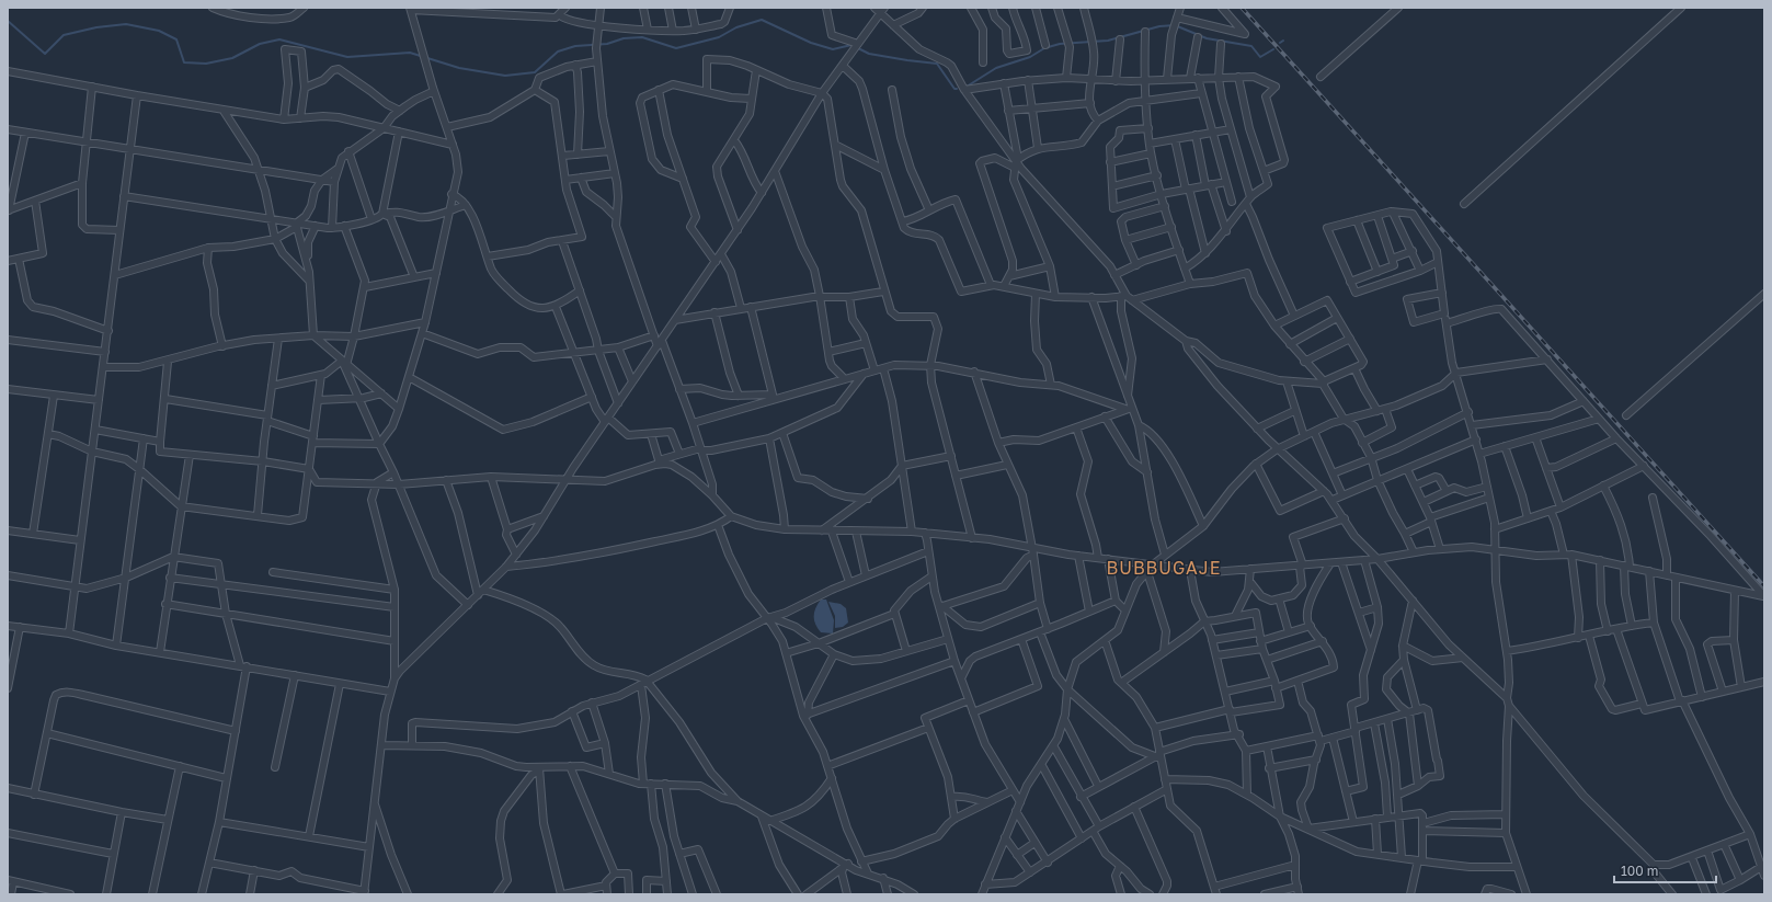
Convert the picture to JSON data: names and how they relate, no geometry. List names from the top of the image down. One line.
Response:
{"districts":["BUBBUGAJE"],"scale_bar":"100 m"}
